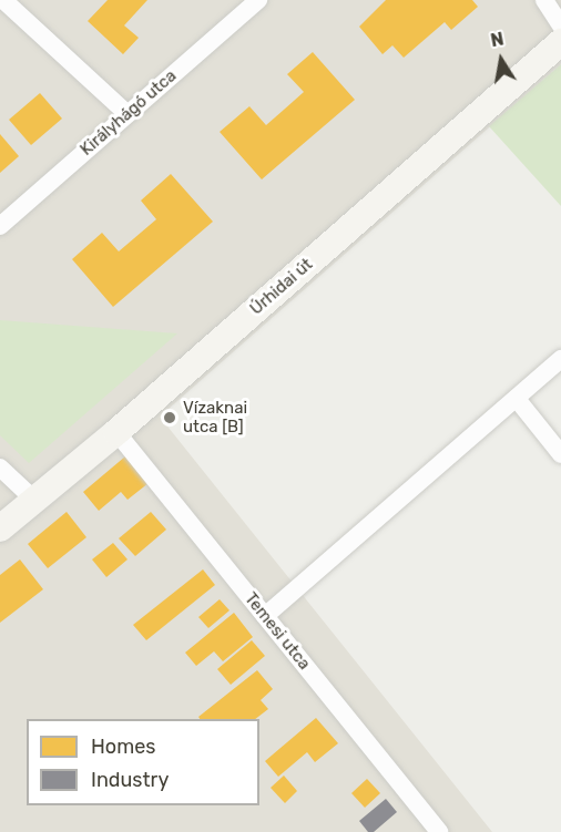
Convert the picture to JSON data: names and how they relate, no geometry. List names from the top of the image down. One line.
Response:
{"streets":{"main road":["Úrhidai út"],"street":["Királyhágó utca","Temesi utca"]},"crossings":[["Úrhidai út","Temesi utca"]],"places":["Vízaknai utca [B]"],"legend":["Homes","Industry"],"north":"top"}
